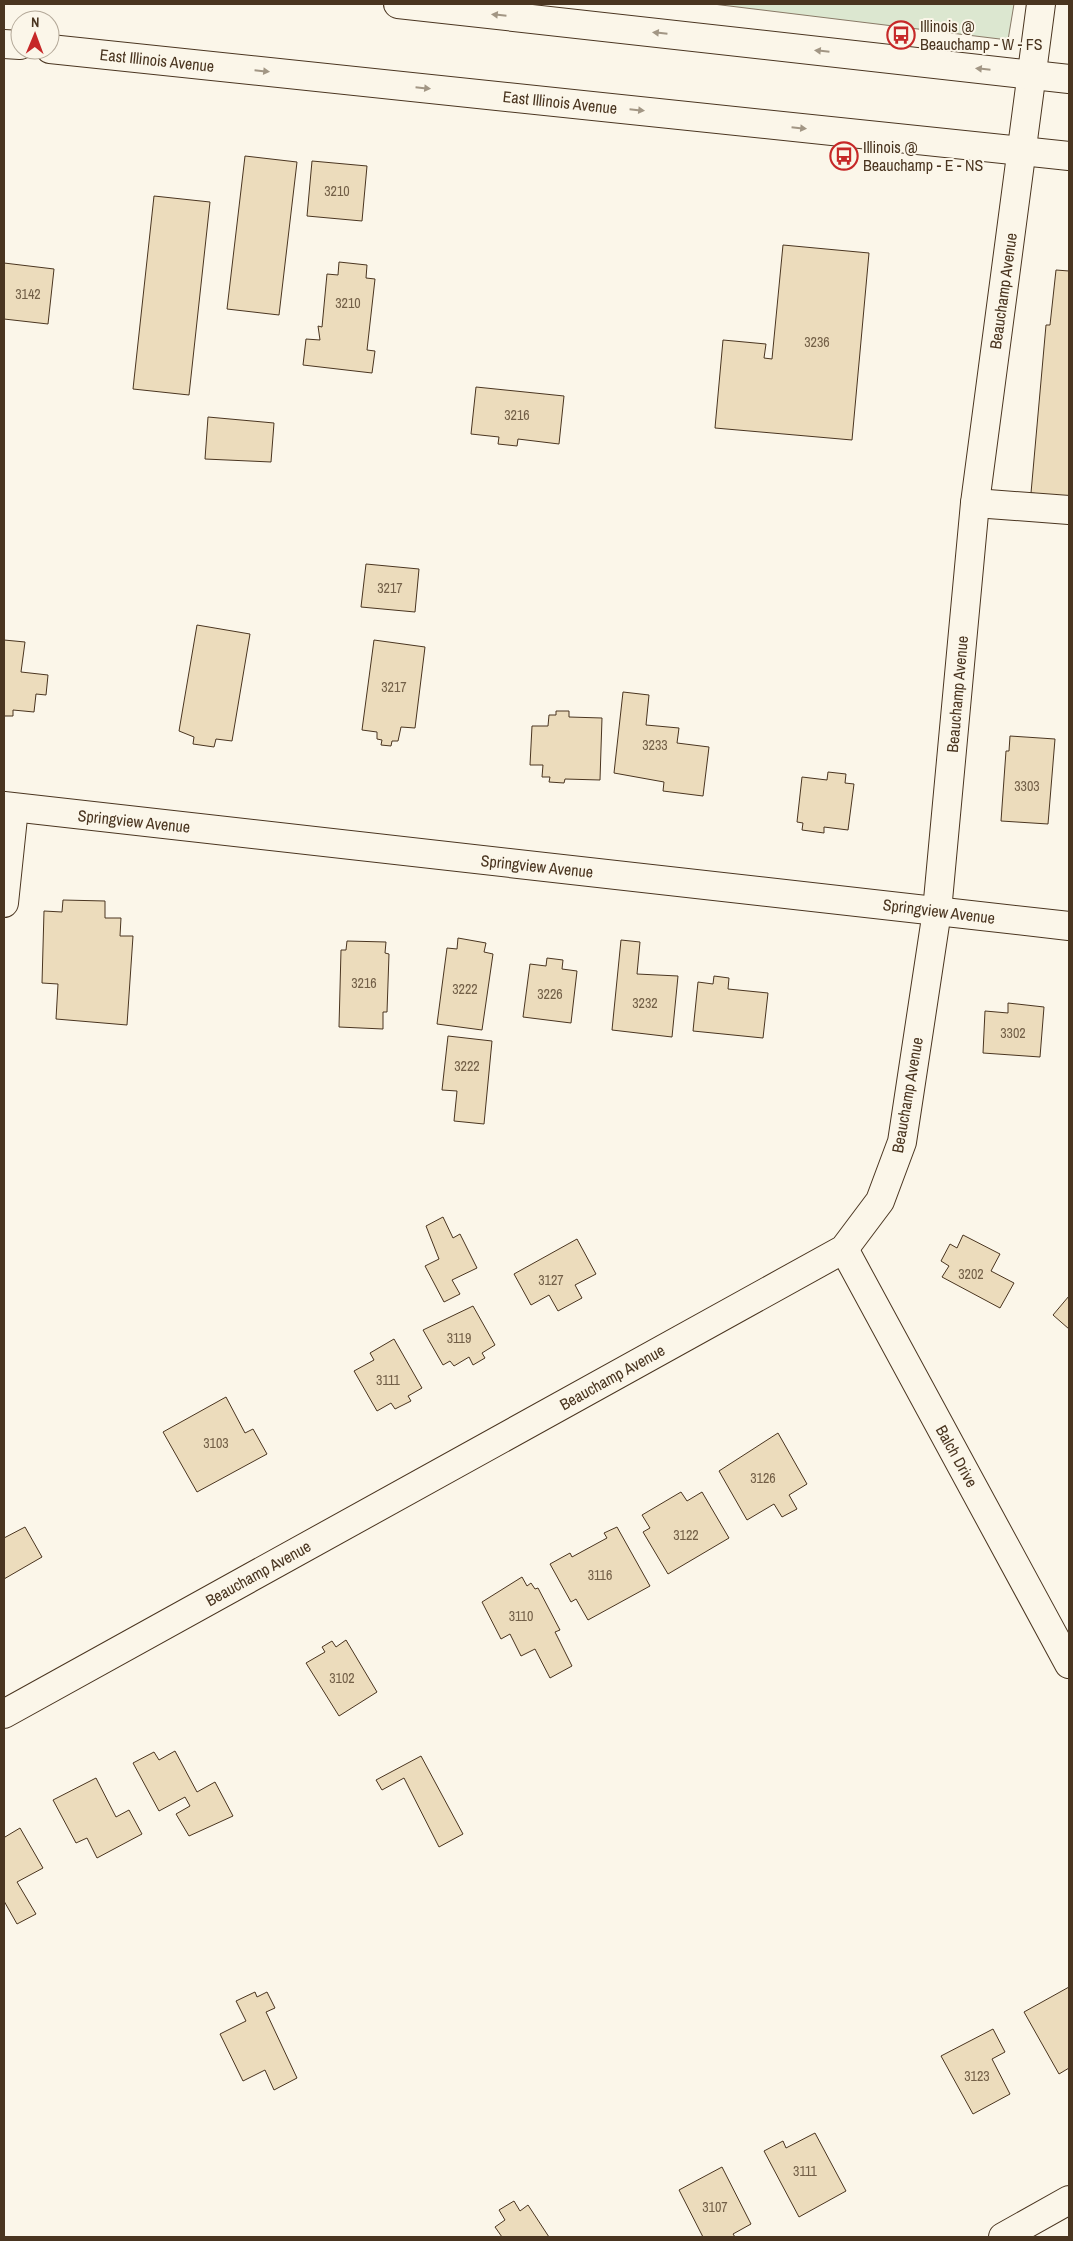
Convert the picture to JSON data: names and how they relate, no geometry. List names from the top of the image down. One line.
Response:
{"streets":{"street":["East Illinois Avenue","Beauchamp Avenue","Springview Avenue","Balch Drive"]},"crossings":[["East Illinois Avenue","Beauchamp Avenue"],["Beauchamp Avenue","Springview Avenue"],["Beauchamp Avenue","Balch Drive"]],"places":{"bus stop":["Illinois @ Beauchamp - W - FS","Illinois @ Beauchamp - E - NS"]},"house_numbers":["3210","3142","3210","3236","3216","3217","3217","3233","3303","3216","3222","3226","3232","3302","3222","3202","3127","3119","3111","3103","3126","3122","3116","3110","3102","3123","3111","3107"],"north":"top"}
